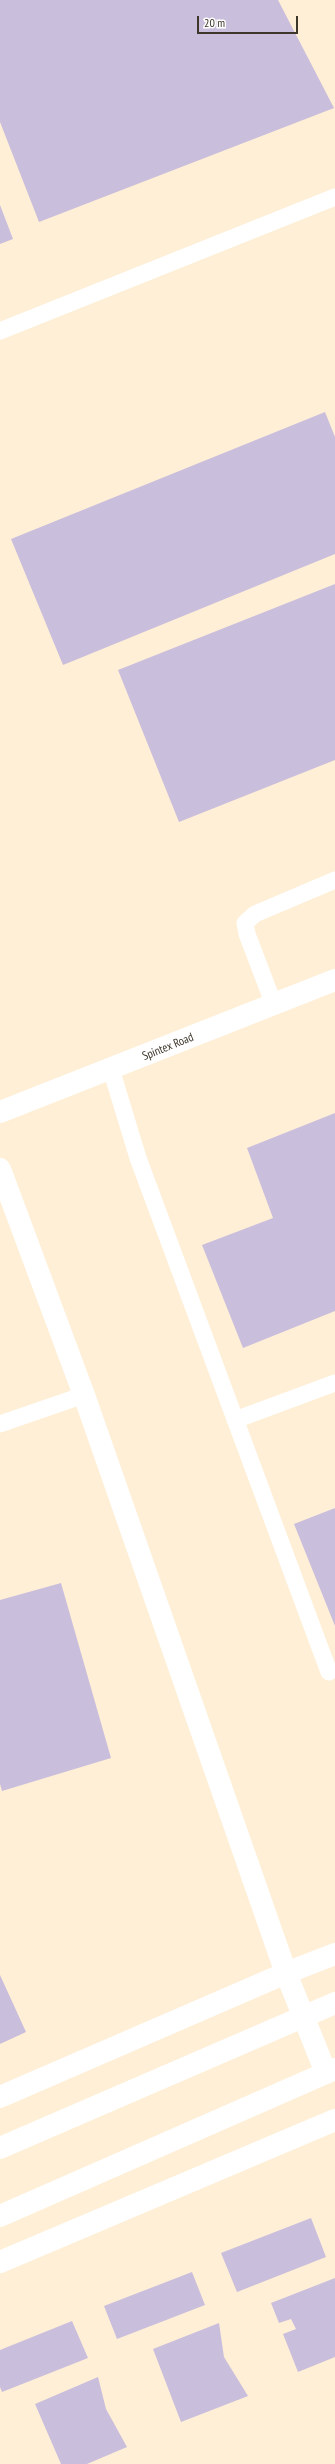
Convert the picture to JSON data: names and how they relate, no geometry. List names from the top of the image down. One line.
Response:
{"streets":{"street":["Spintex Road"]},"scale_bar":"20 m"}
